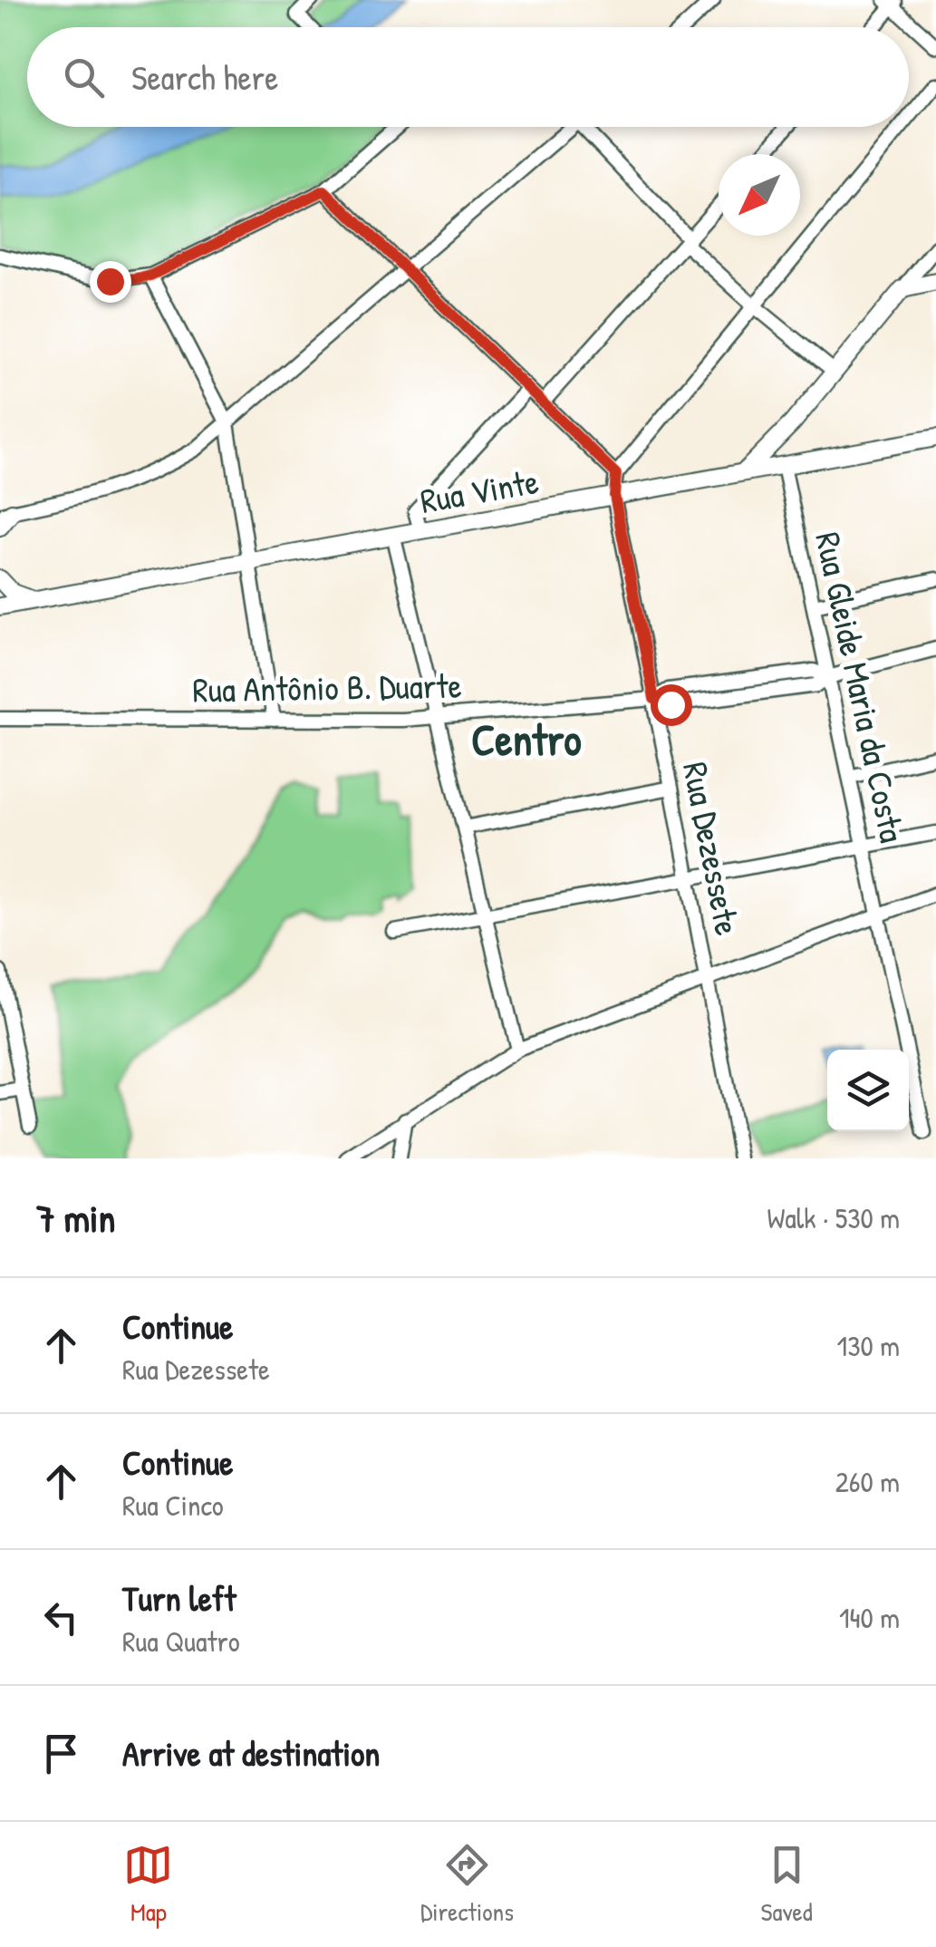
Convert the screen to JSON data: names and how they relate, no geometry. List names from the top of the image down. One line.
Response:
{"streets":{"main road":["Rua Vinte"],"street":["Rua Antônio B. Duarte","Rua Gleide Maria da Costa","Rua Dezessete"]},"crossings":[["Rua Vinte","Rua Gleide Maria da Costa"],["Rua Vinte","Rua Dezessete"],["Rua Antônio B. Duarte","Rua Gleide Maria da Costa"],["Rua Antônio B. Duarte","Rua Dezessete"]],"districts":["Centro"],"north":"bottom left","page":{"search":"Search here","heading":["7 min","Walk · 530 m"],"list":[["Continue","Rua Dezessete","130 m"],["Continue","Rua Cinco","260 m"],["Turn left","Rua Quatro","140 m"],"Arrive at destination"],"nav":["Map","Directions","Saved"]}}
